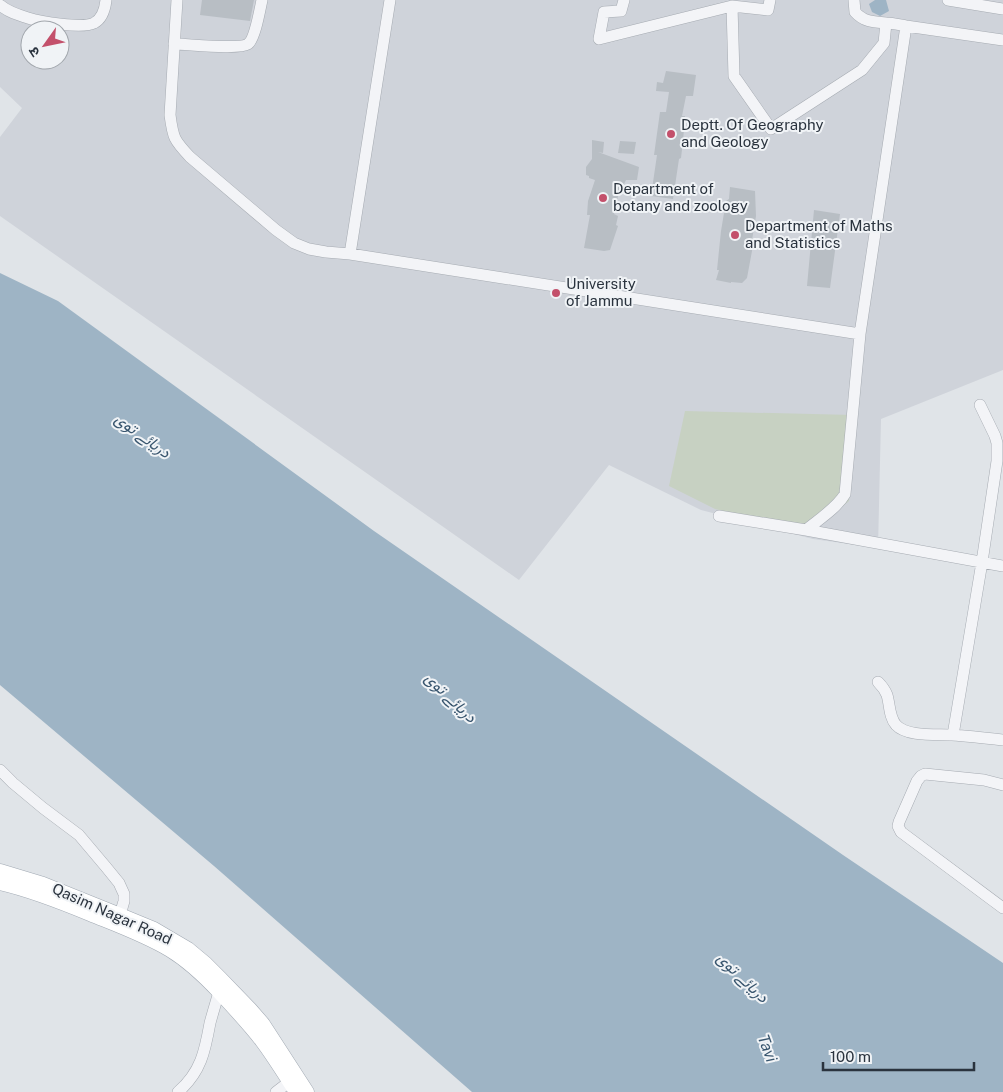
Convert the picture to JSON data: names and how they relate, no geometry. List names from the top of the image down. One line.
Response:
{"streets":{"main road":["Qasim Nagar Road"]},"water":["دریائے توی","Tavi"],"places":["Deptt. Of Geography and Geology","Department of botany and zoology","Department of Maths and Statistics","University of Jammu"],"scale_bar":"100 m","north":"bottom left"}
